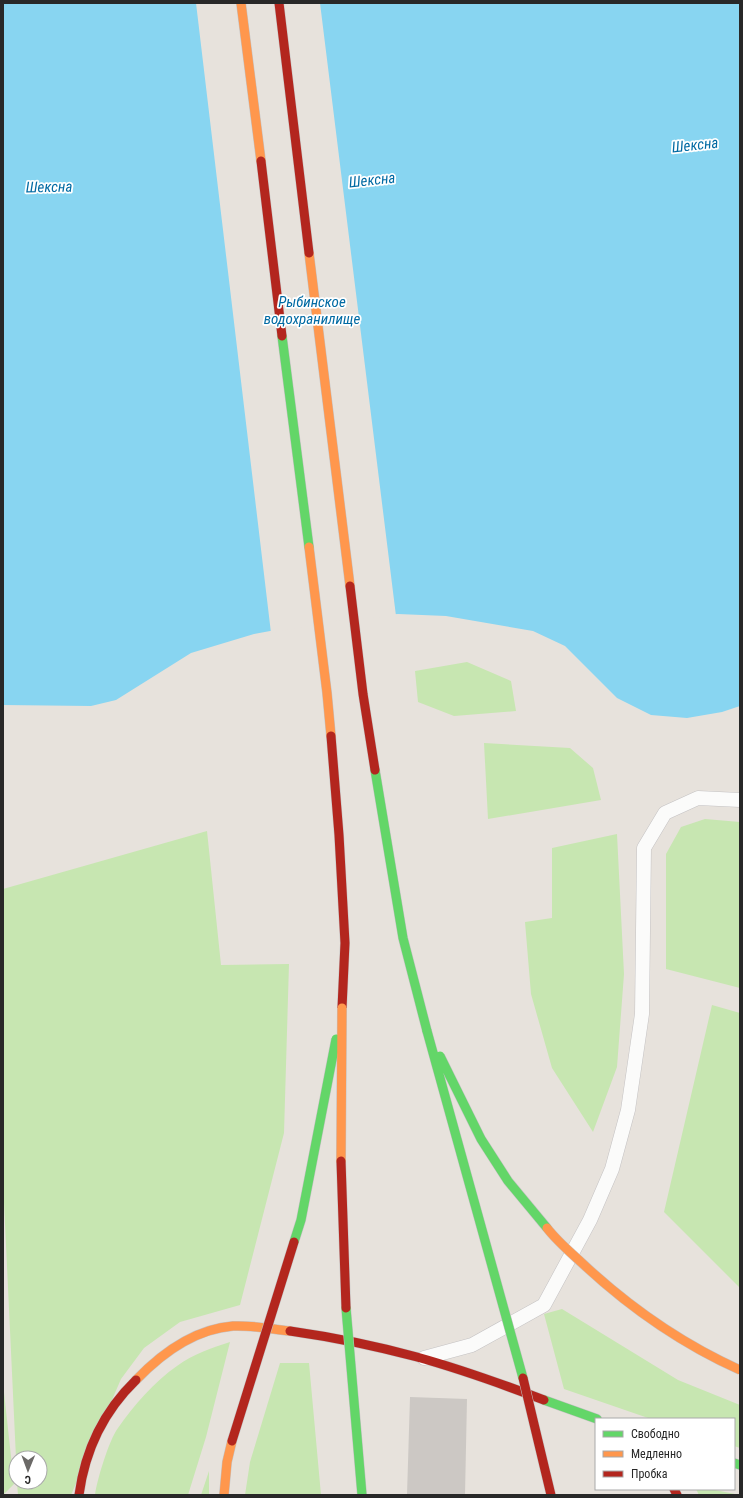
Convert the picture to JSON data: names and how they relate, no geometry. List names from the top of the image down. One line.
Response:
{"water":["Шексна","Рыбинское водохранилище"],"legend":["Свободно","Медленно","Пробка"],"north":"bottom"}
